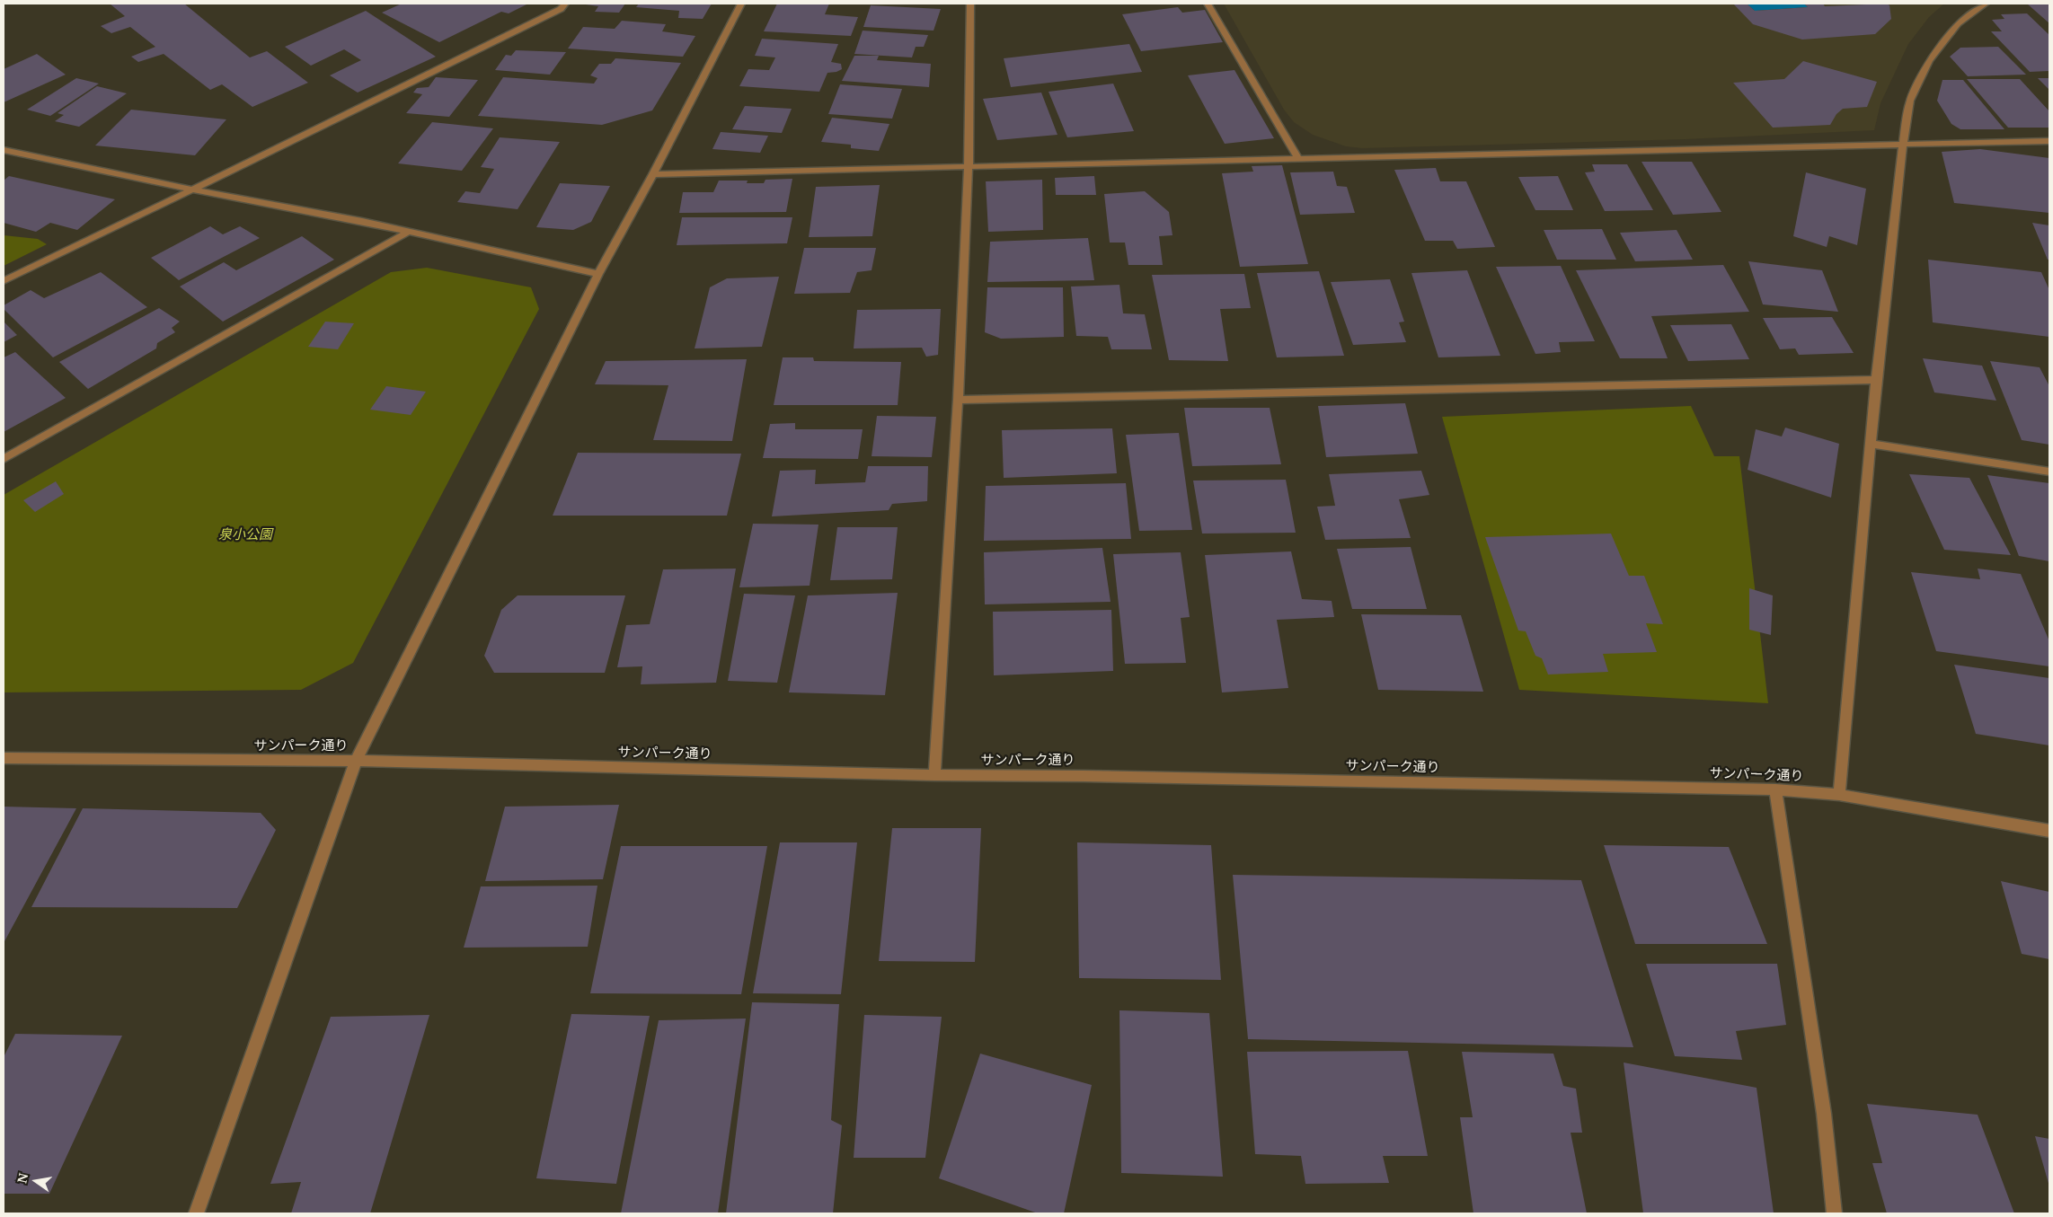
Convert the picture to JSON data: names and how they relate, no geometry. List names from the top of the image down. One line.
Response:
{"streets":{"street":["サンパーク通り"]},"parks":["泉小公園"],"north":"left"}
